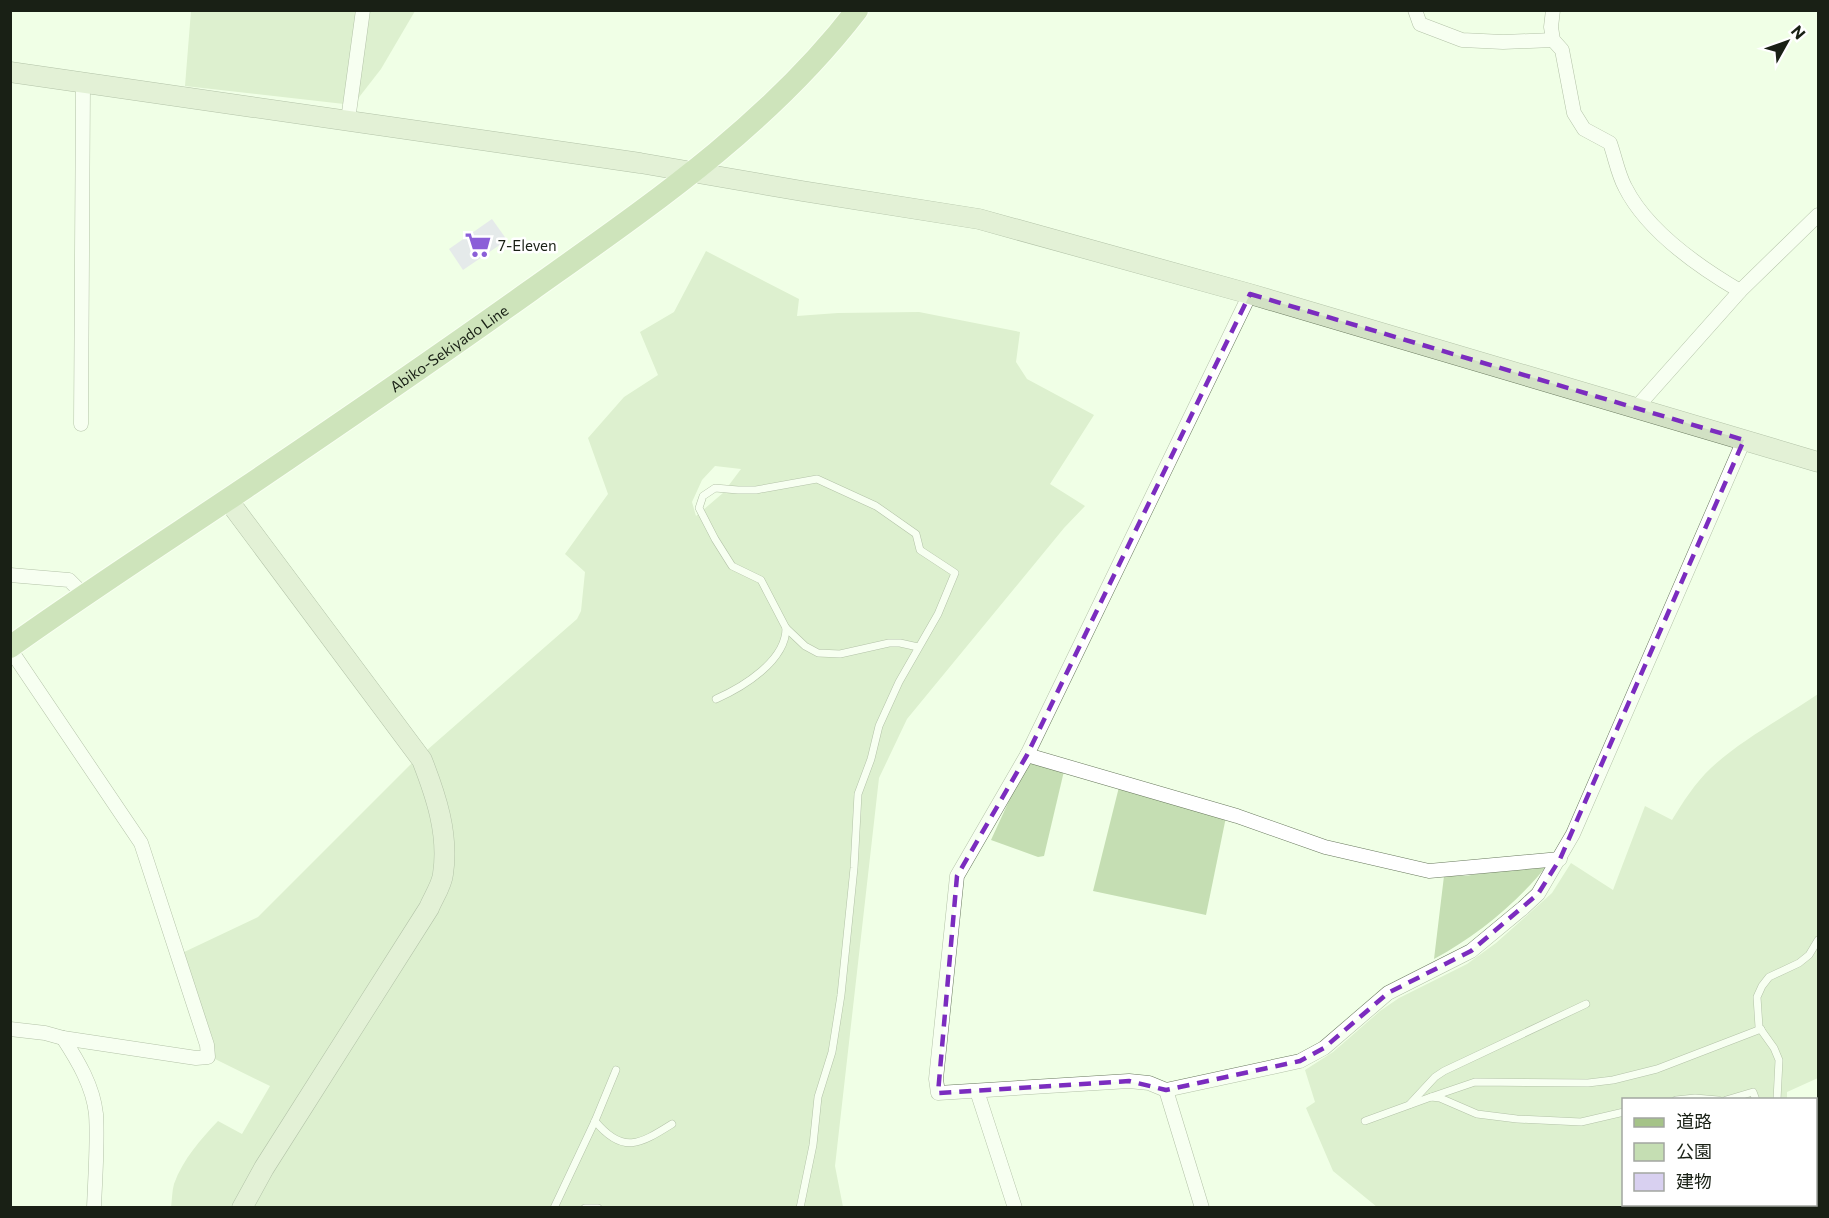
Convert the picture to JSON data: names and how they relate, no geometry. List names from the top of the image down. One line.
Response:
{"streets":{"main road":["Abiko-Sekiyado Line"]},"places":{"supermarket":["7-Eleven"]},"legend":["道路","公園","建物"],"north":"top right"}
